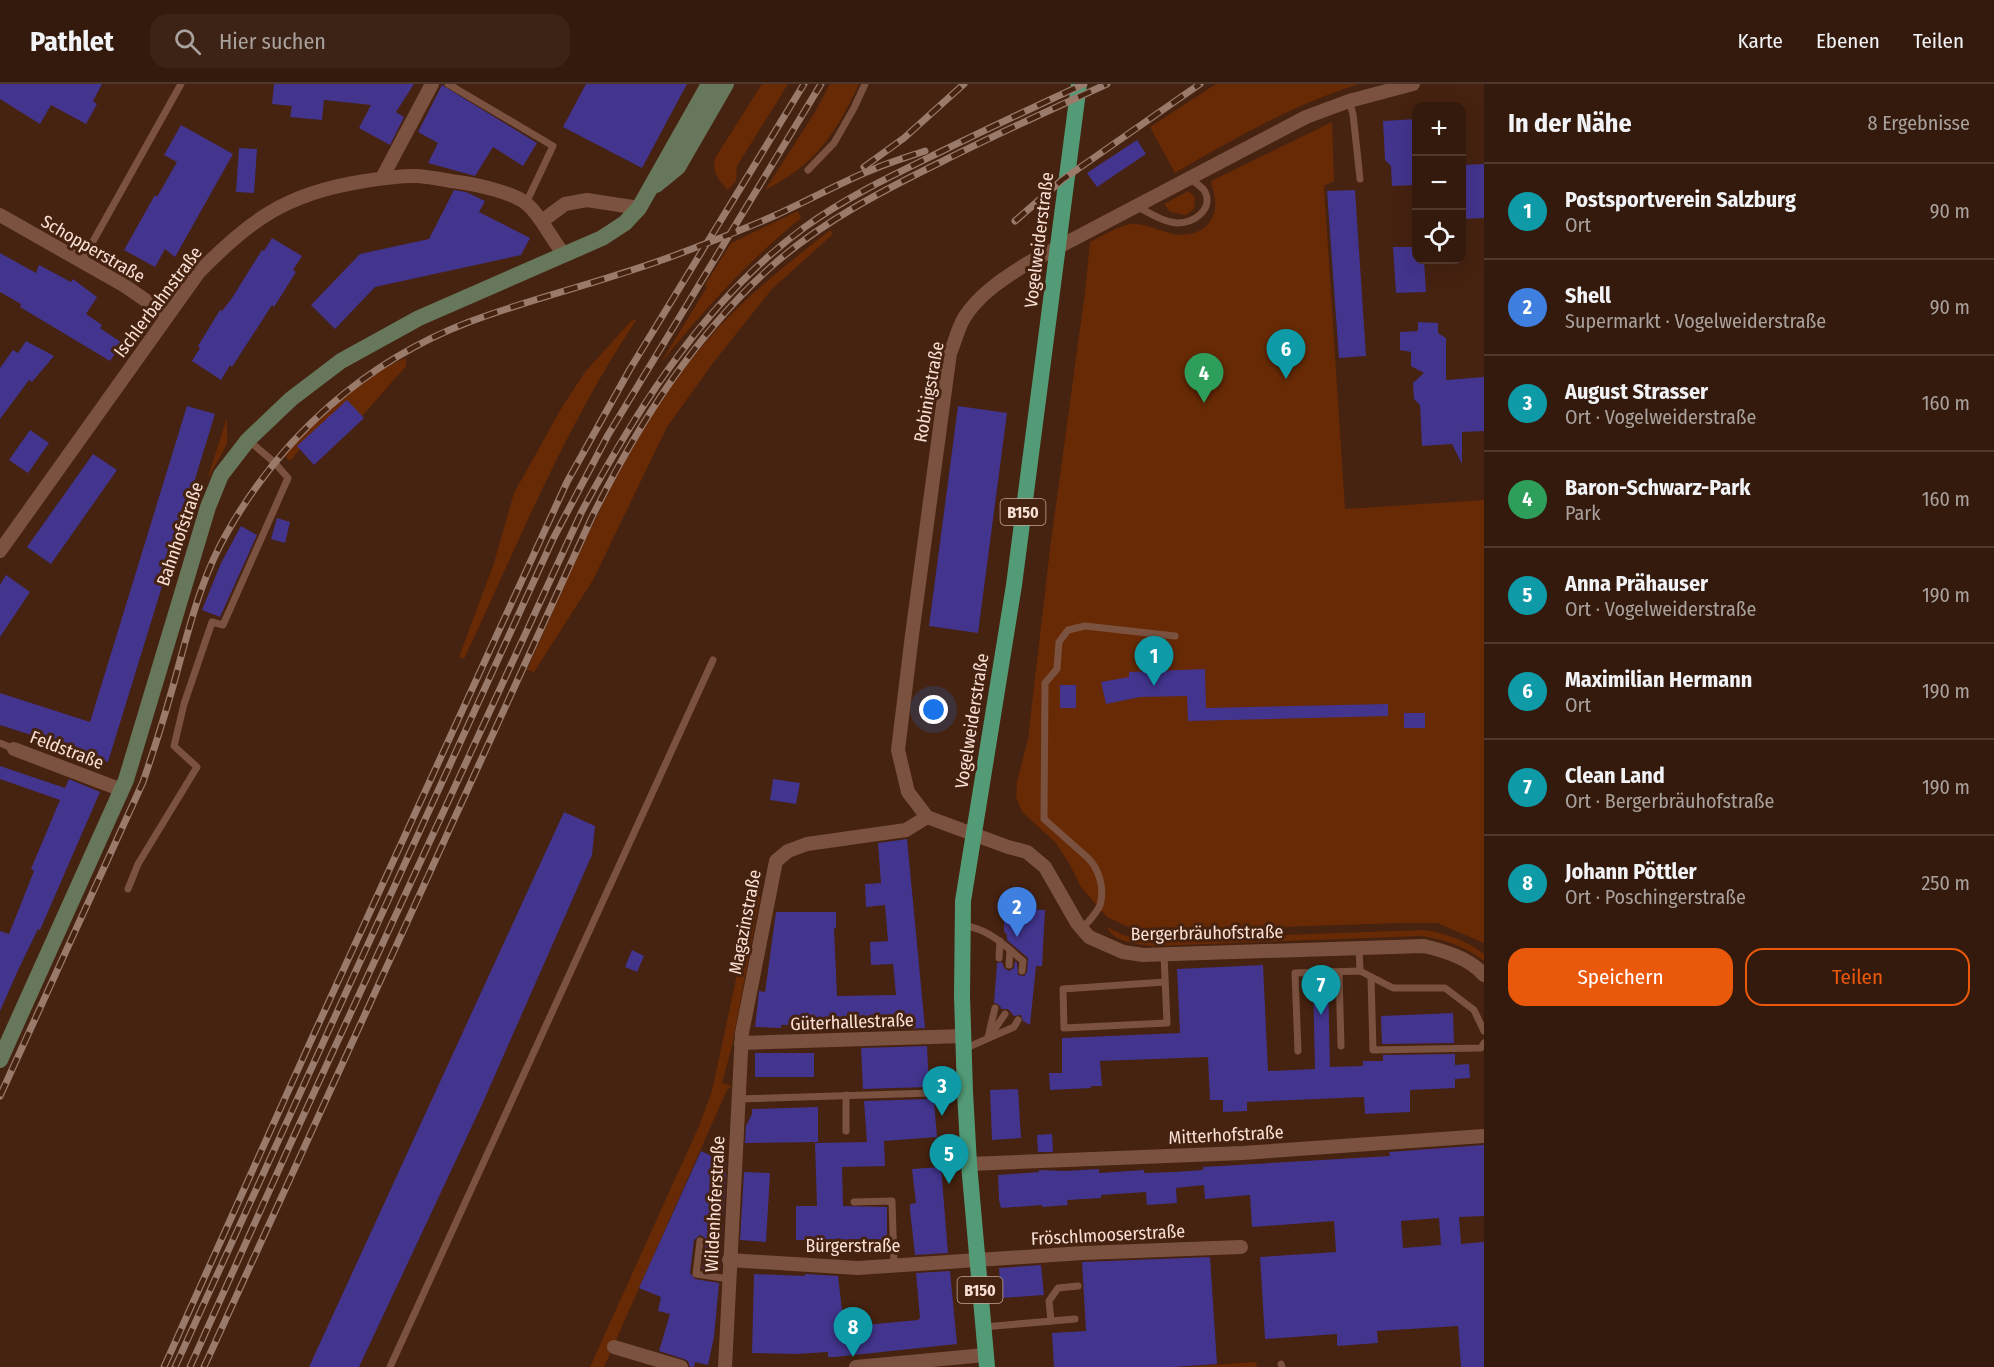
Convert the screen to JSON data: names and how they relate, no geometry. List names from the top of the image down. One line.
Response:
{"streets":{"main road":["Vogelweiderstraße","B150","Bahnhofstraße"],"street":["Schopperstraße","Ischlerbahnstraße","Robinigstraße","Feldstraße","Magazinstraße","Bergerbräuhofstraße","Güterhallestraße","Mitterhofstraße","Wildenhoferstraße","Fröschlmooserstraße","Bürgerstraße"]},"crossings":[["Vogelweiderstraße","Bergerbräuhofstraße"],["Vogelweiderstraße","Güterhallestraße"],["Vogelweiderstraße","Mitterhofstraße"],["Vogelweiderstraße","Fröschlmooserstraße"],["Vogelweiderstraße","Bürgerstraße"],["Schopperstraße","Ischlerbahnstraße"],["Ischlerbahnstraße","Bahnhofstraße"],["Robinigstraße","Magazinstraße"],["Bahnhofstraße","Feldstraße"],["Magazinstraße","Güterhallestraße"],["Magazinstraße","Wildenhoferstraße"],["Güterhallestraße","Wildenhoferstraße"],["Wildenhoferstraße","Bürgerstraße"],["Fröschlmooserstraße","Bürgerstraße"]],"page":{"header":"Pathlet","search":"Hier suchen","nav":["Karte","Ebenen","Teilen"],"heading":["In der Nähe","8 Ergebnisse"],"map_buttons":["+","−"],"list":[{"mark":"1","name":"Postsportverein Salzburg","note":"Ort","value":"90 m"},{"mark":"2","name":"Shell","note":"Supermarkt · Vogelweiderstraße","value":"90 m"},{"mark":"3","name":"August Strasser","note":"Ort · Vogelweiderstraße","value":"160 m"},{"mark":"4","name":"Baron-Schwarz-Park","note":"Park","value":"160 m"},{"mark":"5","name":"Anna Prähauser","note":"Ort · Vogelweiderstraße","value":"190 m"},{"mark":"6","name":"Maximilian Hermann","note":"Ort","value":"190 m"},{"mark":"7","name":"Clean Land","note":"Ort · Bergerbräuhofstraße","value":"190 m"},{"mark":"8","name":"Johann Pöttler","note":"Ort · Poschingerstraße","value":"250 m"}],"pins":["6","4","1","2","7","3","5","8"],"buttons":["Speichern","Teilen"]}}
